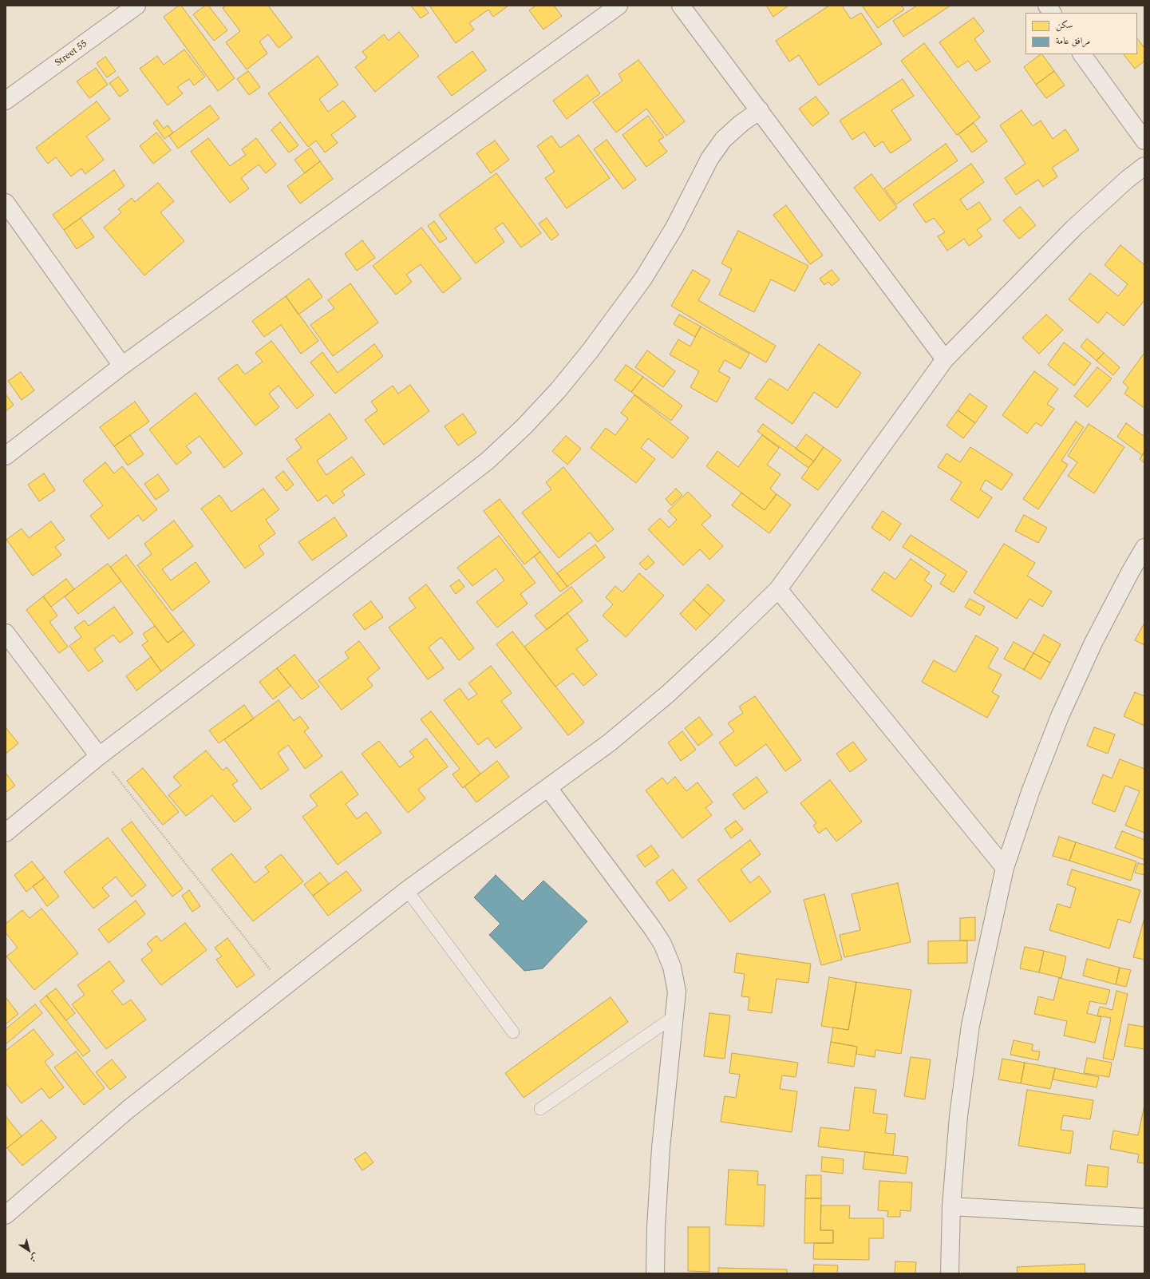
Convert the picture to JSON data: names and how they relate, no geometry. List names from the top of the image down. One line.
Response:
{"streets":{"street":["Street 55"]},"legend":["سكن","مرافق عامة"],"north":"bottom right"}
